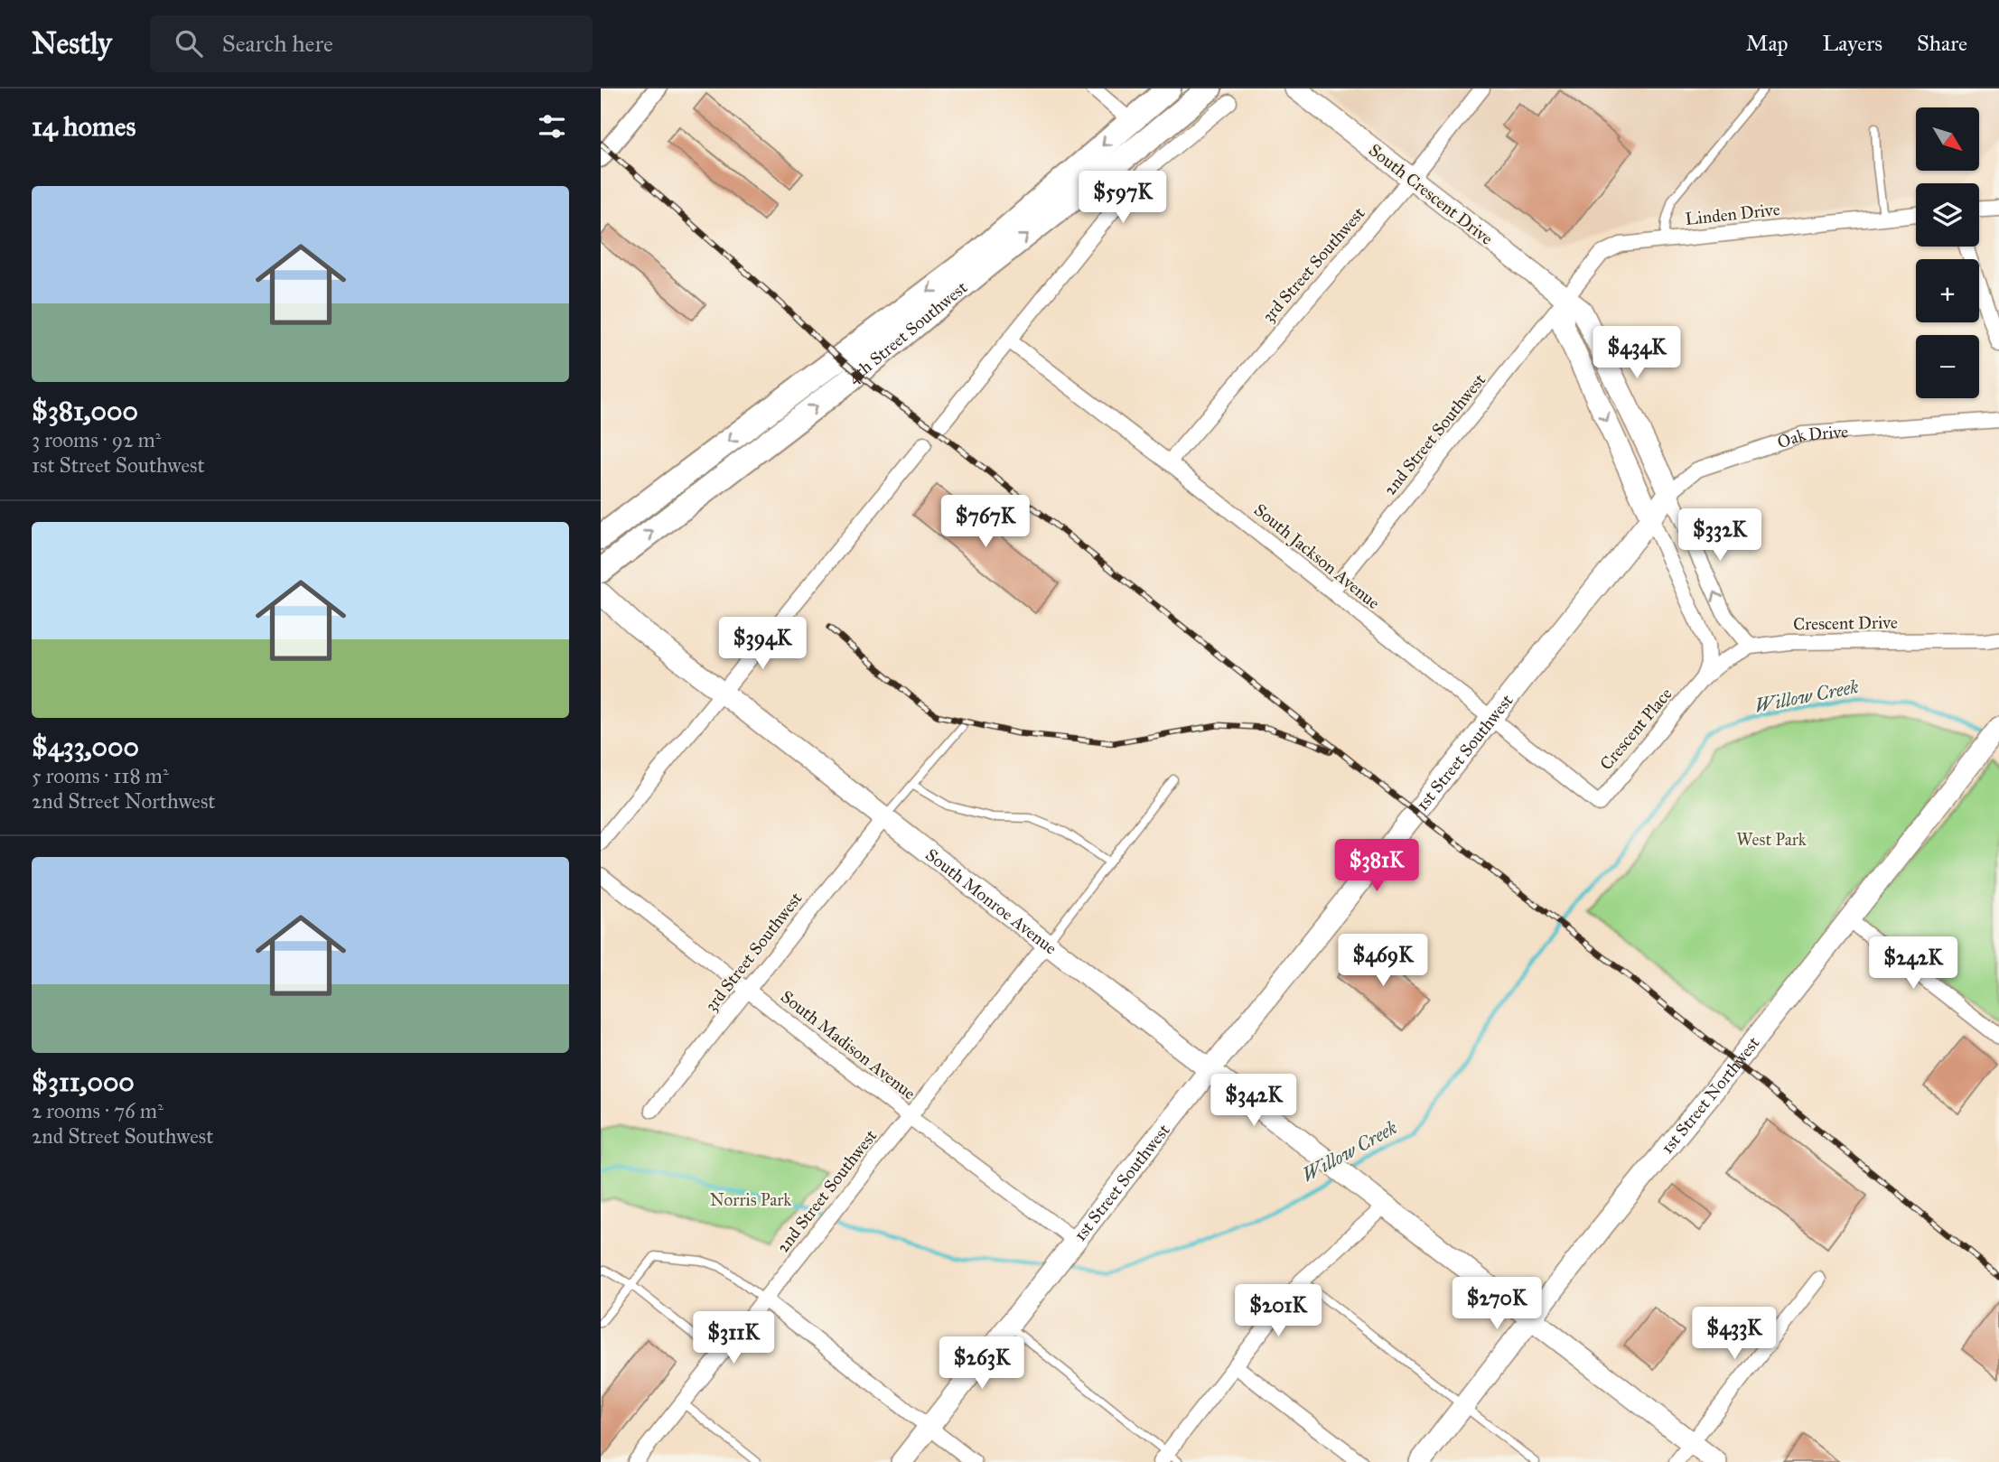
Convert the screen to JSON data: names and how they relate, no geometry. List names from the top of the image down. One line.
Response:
{"streets":{"main road":["South Crescent Drive","4th Street Southwest","Oak Drive","1st Street Southwest","South Monroe Avenue","1st Street Northwest"],"street":["Linden Drive","3rd Street Southwest","2nd Street Southwest","South Jackson Avenue","Crescent Drive","Crescent Place","South Madison Avenue"]},"crossings":[["South Crescent Drive","Linden Drive"],["South Crescent Drive","3rd Street Southwest"],["South Crescent Drive","2nd Street Southwest"],["South Crescent Drive","Oak Drive"],["South Crescent Drive","Crescent Drive"],["Linden Drive","2nd Street Southwest"],["3rd Street Southwest","South Jackson Avenue"],["3rd Street Southwest","South Monroe Avenue"],["3rd Street Southwest","South Madison Avenue"],["4th Street Southwest","South Jackson Avenue"],["2nd Street Southwest","South Jackson Avenue"],["2nd Street Southwest","South Monroe Avenue"],["2nd Street Southwest","South Madison Avenue"],["Oak Drive","1st Street Southwest"],["South Jackson Avenue","Crescent Place"],["South Jackson Avenue","1st Street Southwest"],["Crescent Drive","Crescent Place"],["1st Street Southwest","South Monroe Avenue"],["1st Street Southwest","South Madison Avenue"],["South Monroe Avenue","1st Street Northwest"]],"water":["Willow Creek"],"parks":["West Park","Norris Park"],"north":"bottom right","page":{"header":"Nestly","search":"Search here","nav":["Map","Layers","Share"],"heading":"14 homes","map_buttons":["+","−"],"list":[{"name":"$381,000","note":"3 rooms · 92 m² · 1st Street Southwest"},{"name":"$433,000","note":"5 rooms · 118 m² · 2nd Street Northwest"},{"name":"$311,000","note":"2 rooms · 76 m² · 2nd Street Southwest"}],"price":["$597K","$434K","$767K","$332K","$394K","$381K","$469K","$242K","$342K","$270K","$201K","$433K","$311K","$263K"]}}
